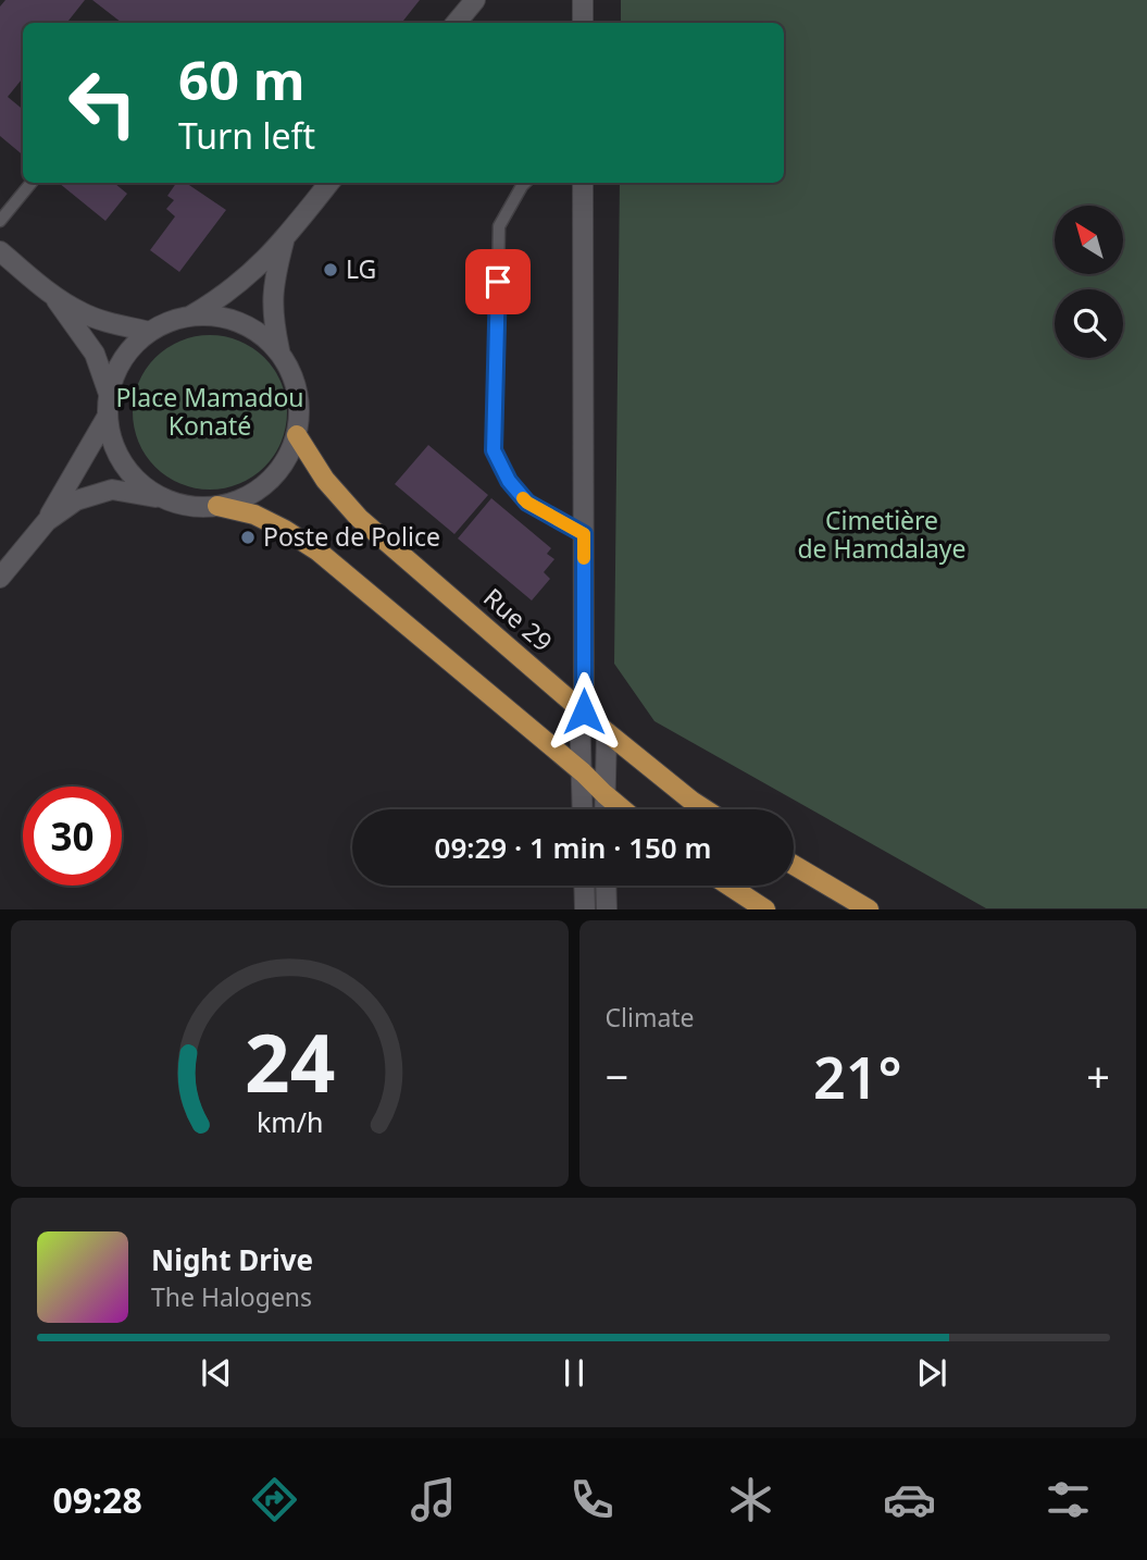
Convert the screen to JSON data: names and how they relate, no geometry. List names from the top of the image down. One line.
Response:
{"streets":{"main road":["Rue 29"]},"parks":["Place Mamadou Konaté","Cimetière de Hamdalaye"],"places":["LG","Poste de Police"],"north":"top left","page":{"turn":["60 m","Turn left"],"limit":"30","trip":"09:29 · 1 min · 150 m","tile":"Climate","heat":["−","21°","+"],"song":["Night Drive","The Halogens"],"tabs":"09:28","gauge":["24","km/h"]}}
